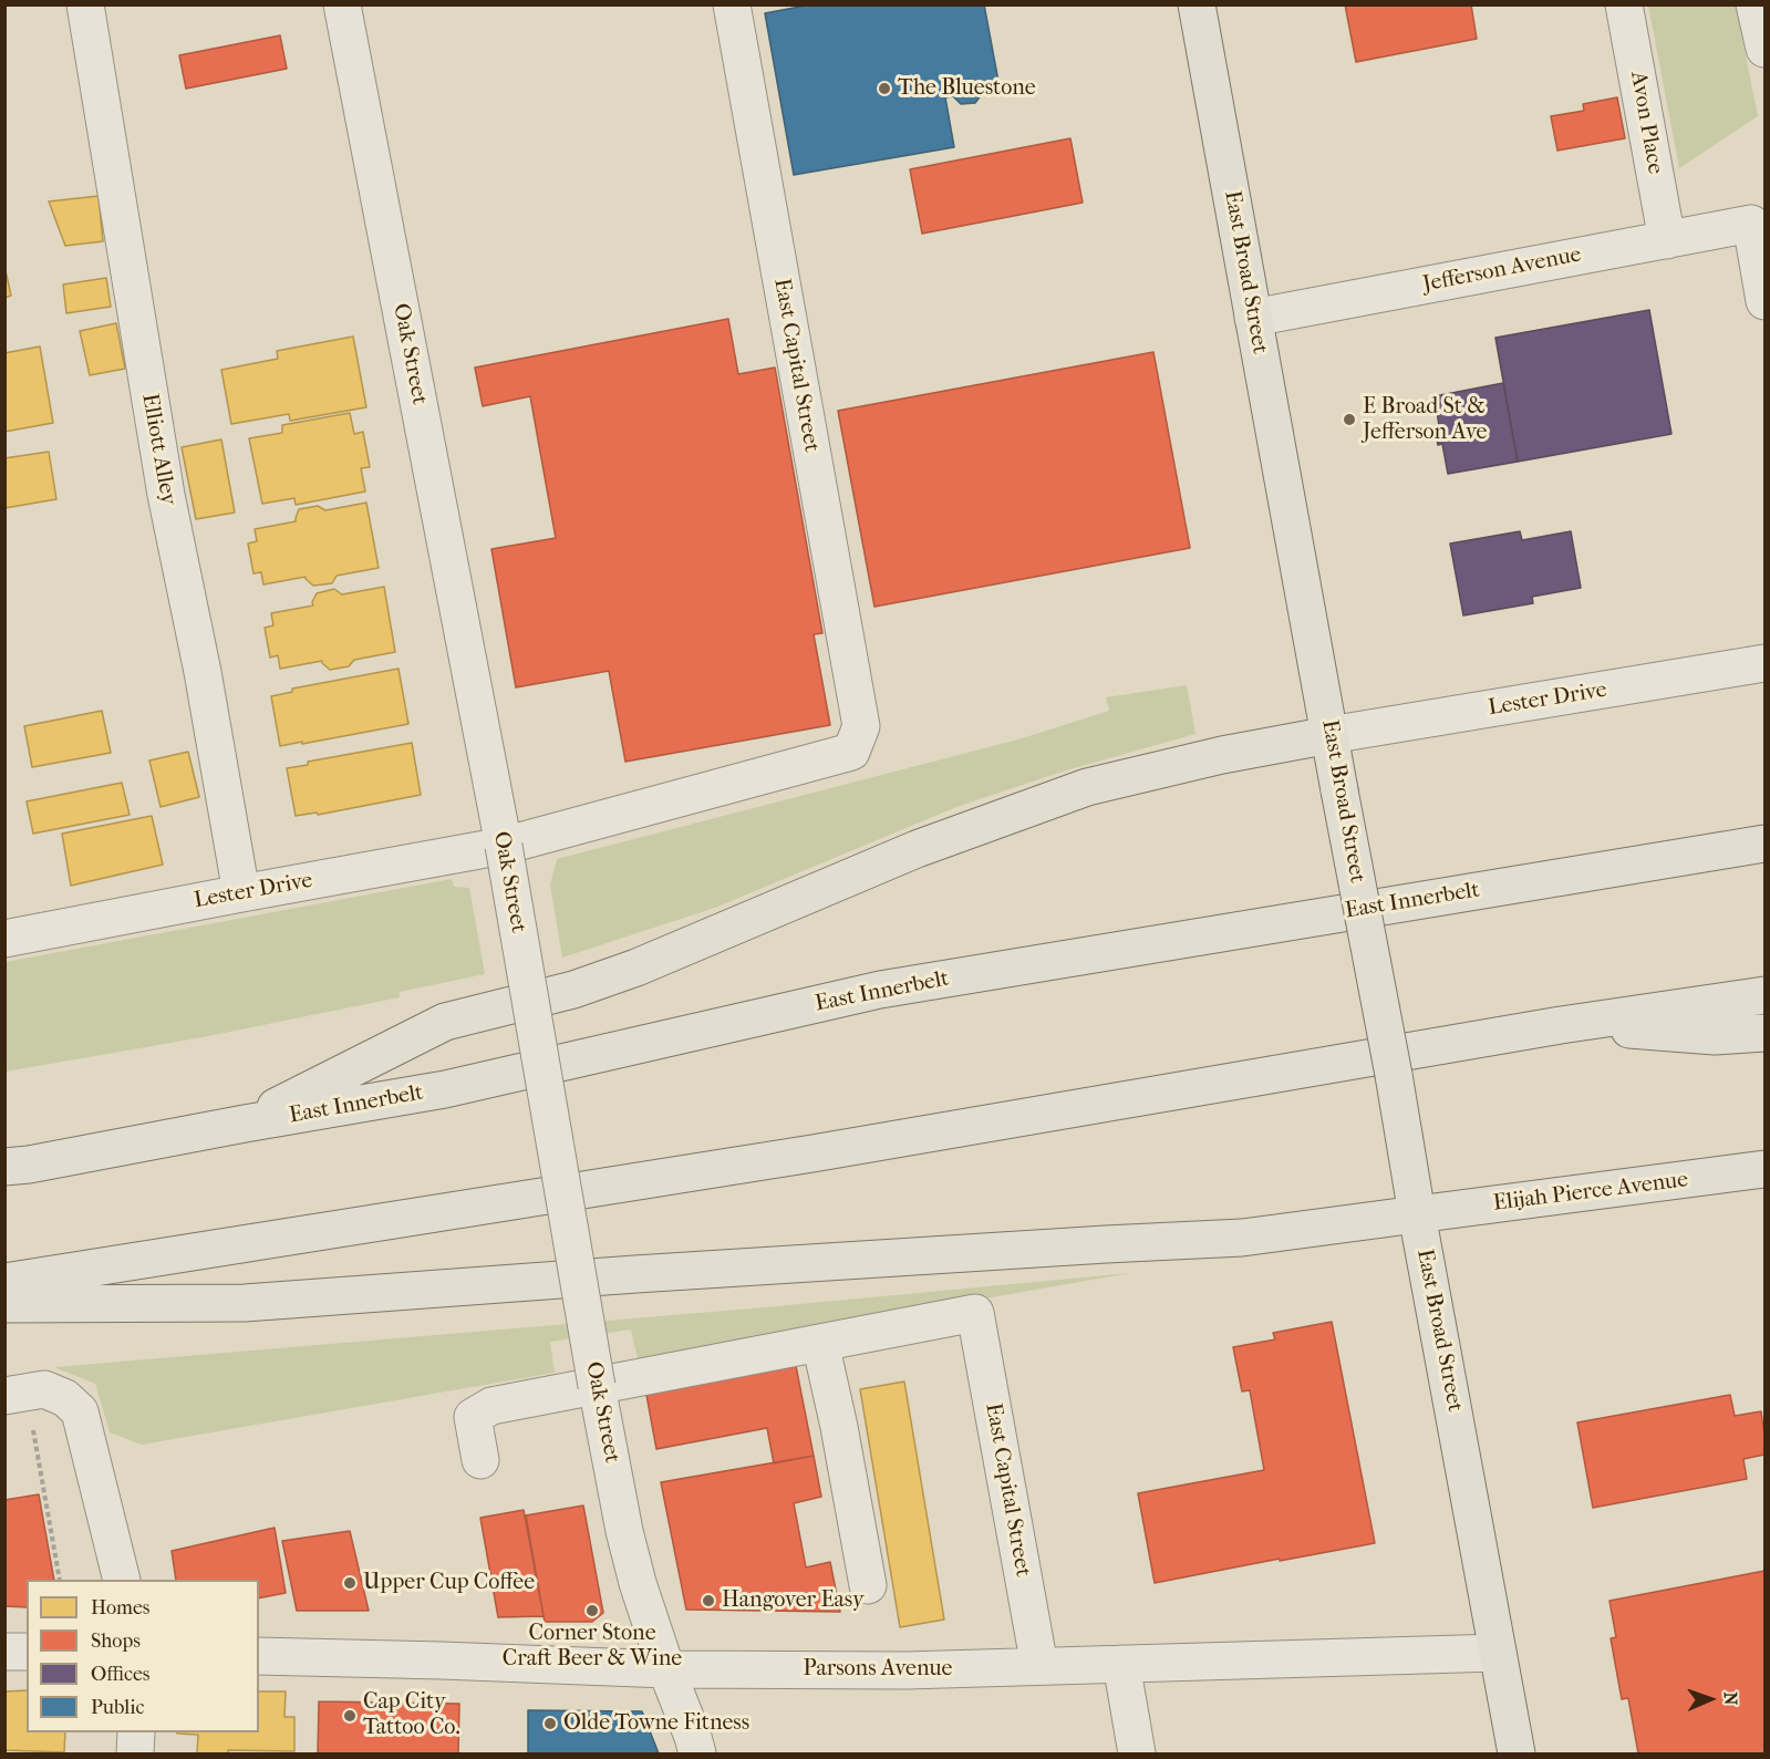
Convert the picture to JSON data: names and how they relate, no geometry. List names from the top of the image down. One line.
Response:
{"streets":{"main road":["East Broad Street","East Innerbelt","Elijah Pierce Avenue"],"street":["Avon Place","Jefferson Avenue","Oak Street","East Capital Street","Elliott Alley","Lester Drive","Parsons Avenue"]},"crossings":[["Avon Place","Jefferson Avenue"],["Jefferson Avenue","East Broad Street"],["East Broad Street","Lester Drive"],["East Broad Street","Elijah Pierce Avenue"],["East Broad Street","Parsons Avenue"],["Oak Street","Lester Drive"],["Oak Street","Parsons Avenue"],["East Capital Street","Lester Drive"],["East Capital Street","Parsons Avenue"],["Elliott Alley","Lester Drive"]],"places":["The Bluestone","E Broad St & Jefferson Ave","Upper Cup Coffee","Hangover Easy","Corner Stone Craft Beer & Wine","Cap City Tattoo Co.","Olde Towne Fitness"],"legend":["Homes","Shops","Offices","Public"],"north":"right"}
